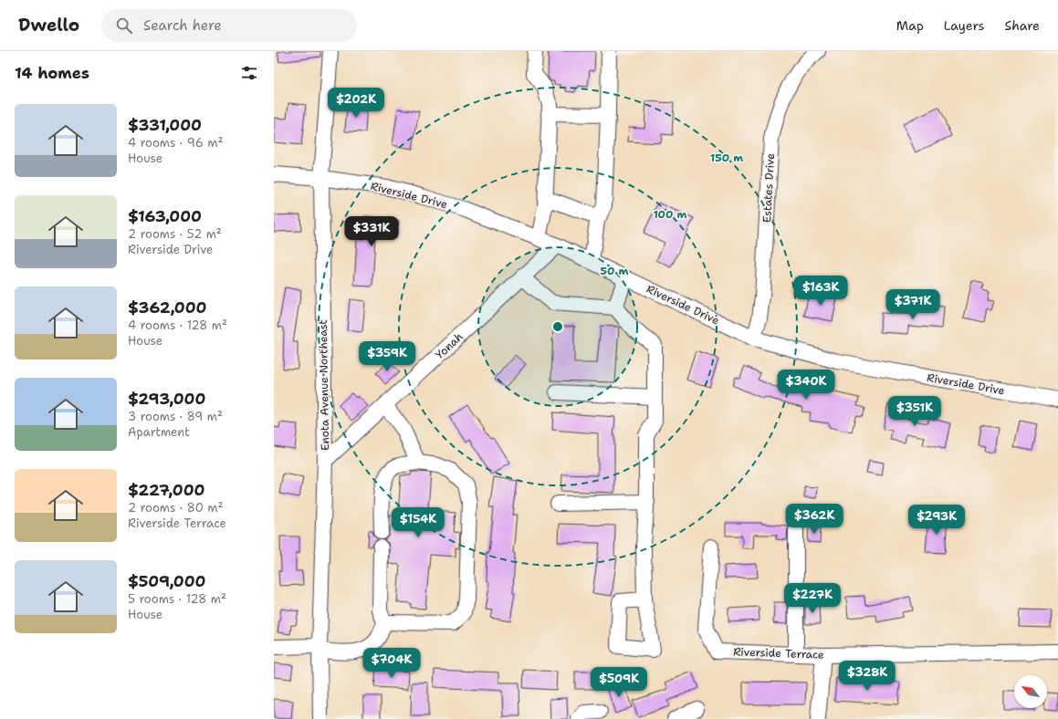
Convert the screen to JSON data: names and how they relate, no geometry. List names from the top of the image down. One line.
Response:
{"streets":{"street":["Estates Drive","Riverside Drive","Yonah","Enota Avenue Northeast","Riverside Terrace"]},"crossings":[["Estates Drive","Riverside Drive"],["Riverside Drive","Yonah"],["Riverside Drive","Enota Avenue Northeast"],["Yonah","Enota Avenue Northeast"]],"north":"top left","page":{"header":"Dwello","search":"Search here","nav":["Map","Layers","Share"],"heading":"14 homes","price":["$202K","$331K","$163K","$371K","$359K","$340K","$351K","$362K","$293K","$154K","$227K","$704K","$328K","$509K"],"list":[{"name":"$331,000","note":"4 rooms · 96 m² · House"},{"name":"$163,000","note":"2 rooms · 52 m² · Riverside Drive"},{"name":"$362,000","note":"4 rooms · 128 m² · House"},{"name":"$293,000","note":"3 rooms · 89 m² · Apartment"},{"name":"$227,000","note":"2 rooms · 80 m² · Riverside Terrace"},{"name":"$509,000","note":"5 rooms · 128 m² · House"}]},"rings":["150 m","100 m","50 m"]}
